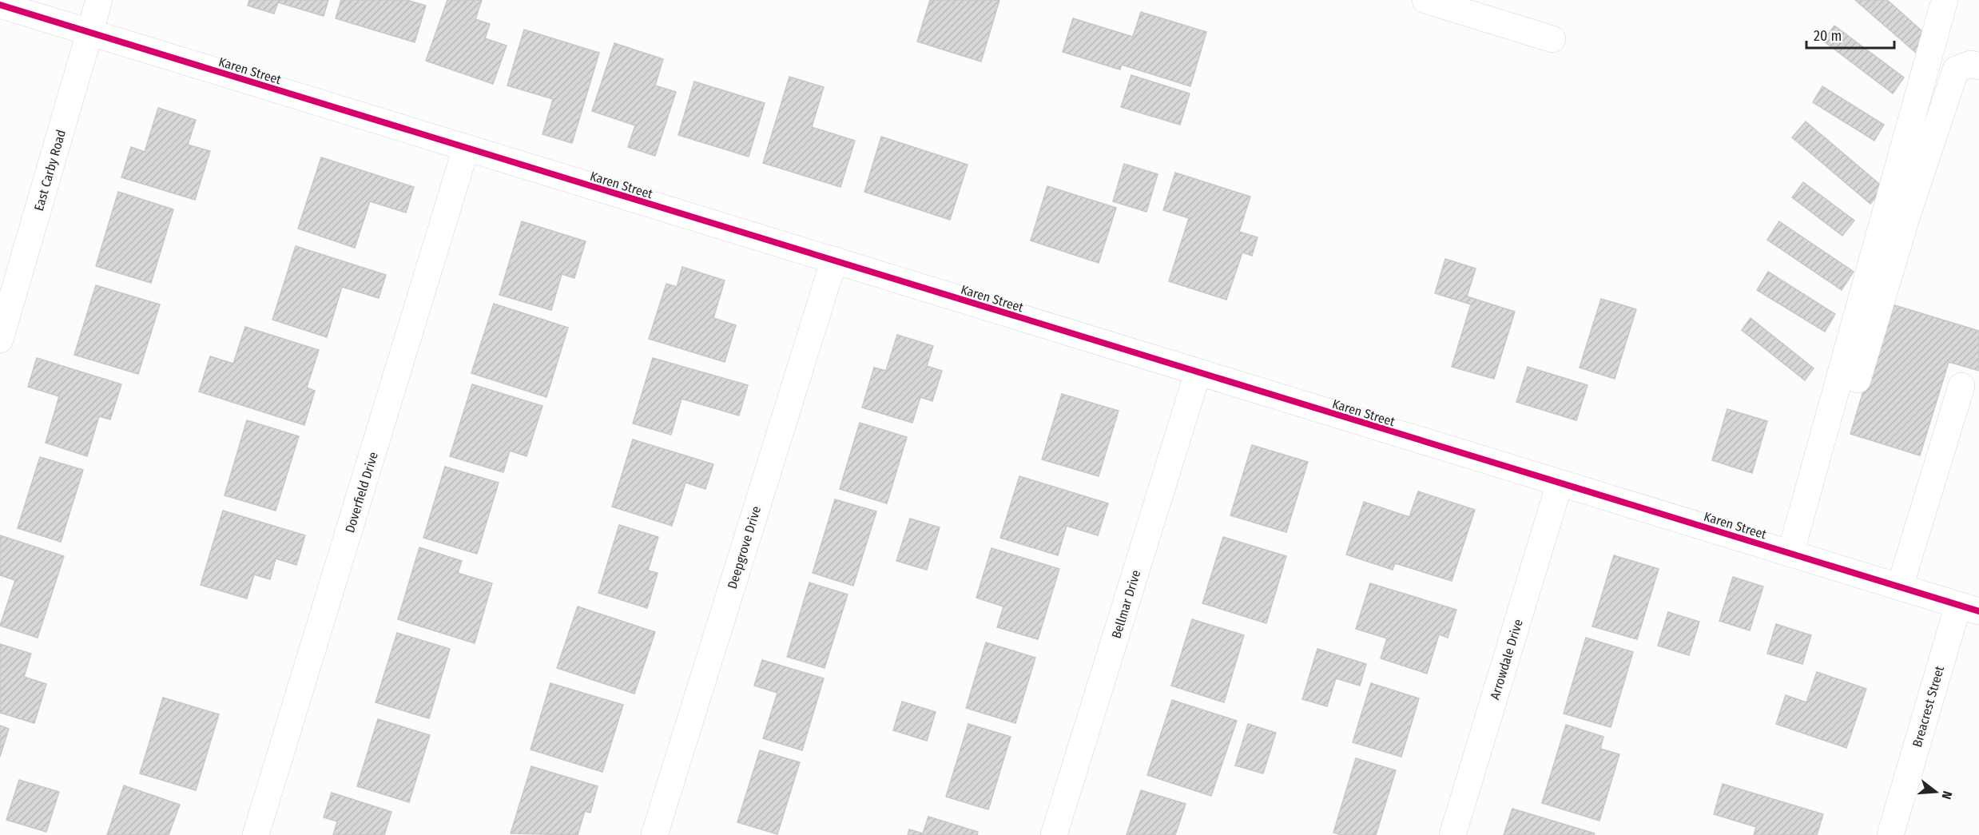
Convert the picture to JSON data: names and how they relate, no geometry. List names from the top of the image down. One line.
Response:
{"streets":{"street":["Karen Street","East Carby Road","Doverfield Drive","Deepgrove Drive","Bellmar Drive","Arrowdale Drive","Breacrest Street"]},"crossings":[["Karen Street","East Carby Road"],["Karen Street","Doverfield Drive"],["Karen Street","Deepgrove Drive"],["Karen Street","Bellmar Drive"],["Karen Street","Arrowdale Drive"],["Karen Street","Breacrest Street"]],"scale_bar":"20 m","north":"right"}
